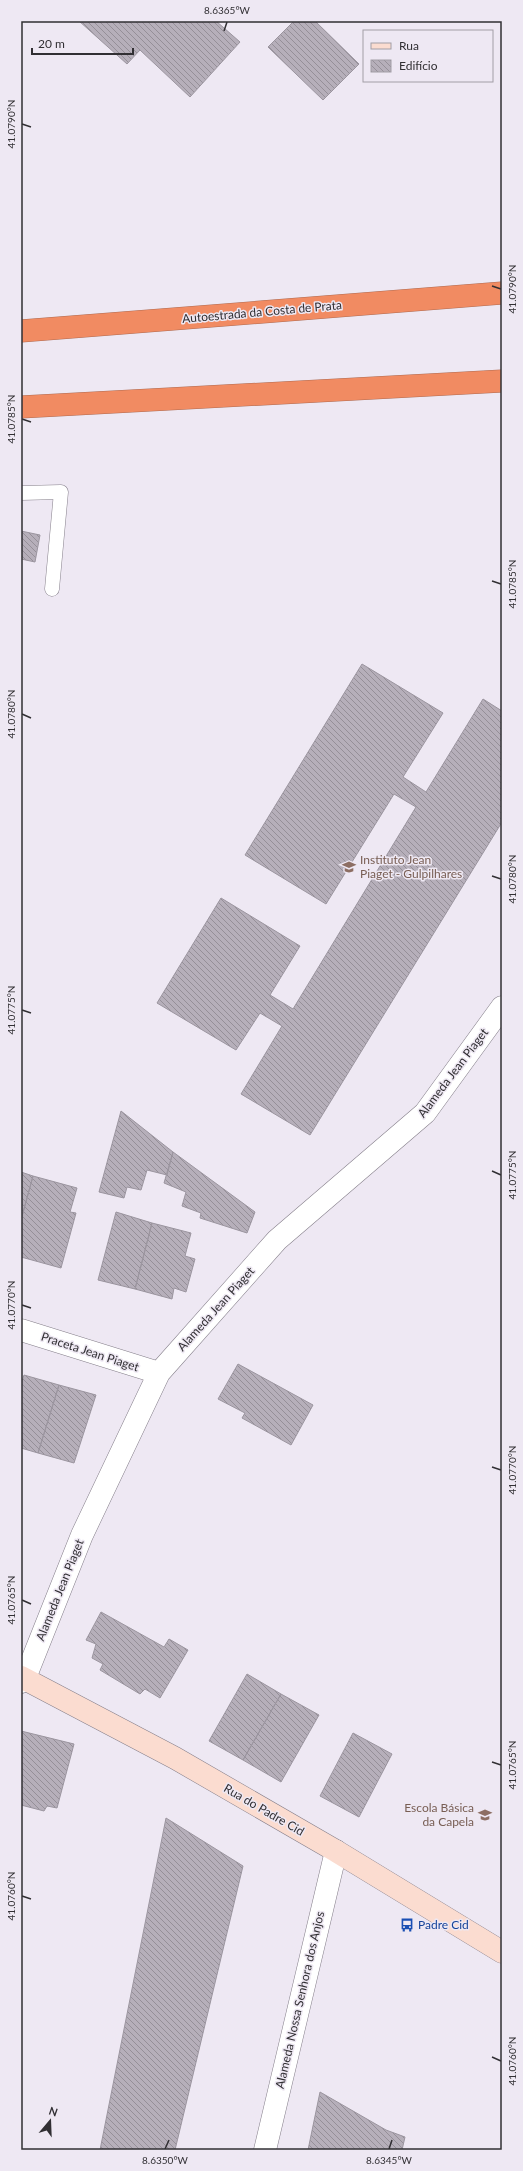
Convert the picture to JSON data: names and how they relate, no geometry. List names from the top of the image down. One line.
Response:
{"streets":{"highway":["Autoestrada da Costa de Prata"],"street":["Alameda Jean Piaget","Praceta Jean Piaget","Rua do Padre Cid","Alameda Nossa Senhora dos Anjos"]},"crossings":[["Alameda Jean Piaget","Praceta Jean Piaget"],["Alameda Jean Piaget","Rua do Padre Cid"],["Rua do Padre Cid","Alameda Nossa Senhora dos Anjos"]],"places":{"school or university":["Instituto Jean Piaget - Gulpilhares","Escola Básica da Capela"],"bus stop":["Padre Cid"]},"legend":["Rua","Edifício"],"scale_bar":"20 m","north":"top","coordinates":["8.6365°W","41.0790°N","41.0785°N","41.0780°N","41.0775°N","41.0770°N","41.0765°N","41.0760°N","8.6350°W","8.6345°W"]}
